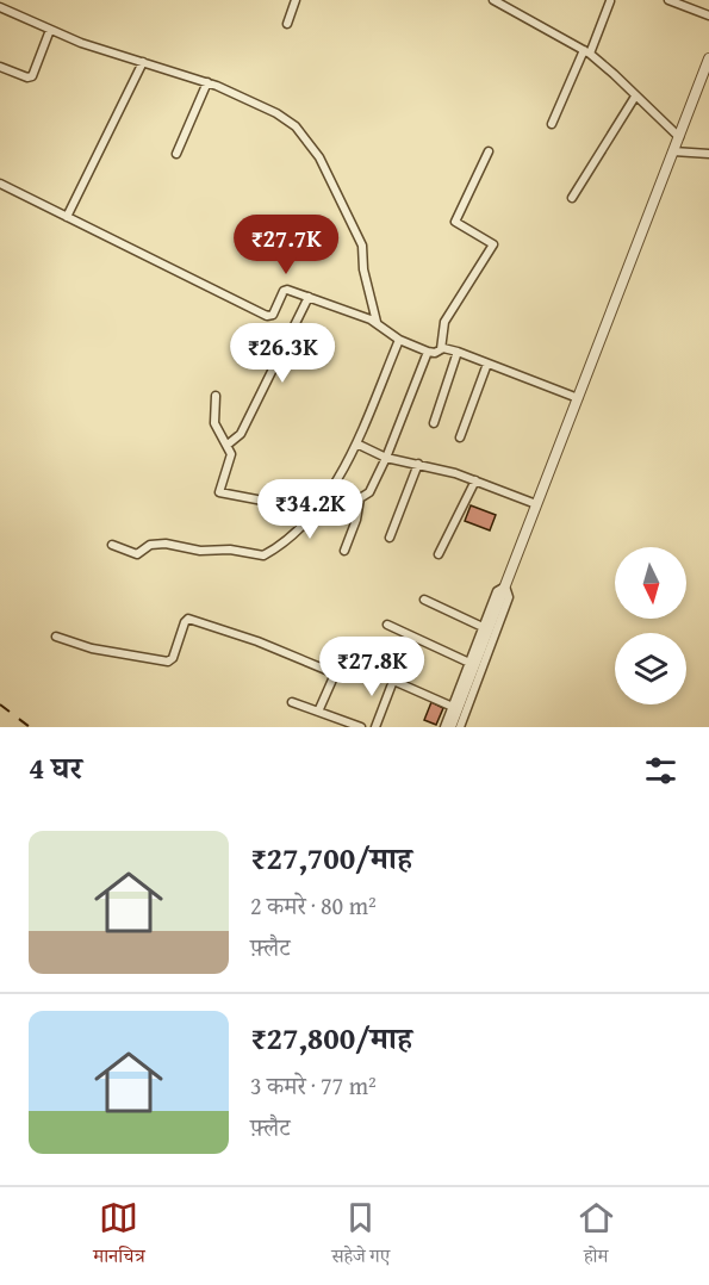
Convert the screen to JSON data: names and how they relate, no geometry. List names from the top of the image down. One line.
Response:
{"north":"bottom","page":{"price":["₹27.7K","₹26.3K","₹34.2K","₹27.8K"],"heading":"4 घर","list":[{"name":"₹27,700/माह","note":"2 कमरे · 80 m² · फ़्लैट"},{"name":"₹27,800/माह","note":"3 कमरे · 77 m² · फ़्लैट"}],"tabs":["मानचित्र","सहेजे गए","होम"]}}
